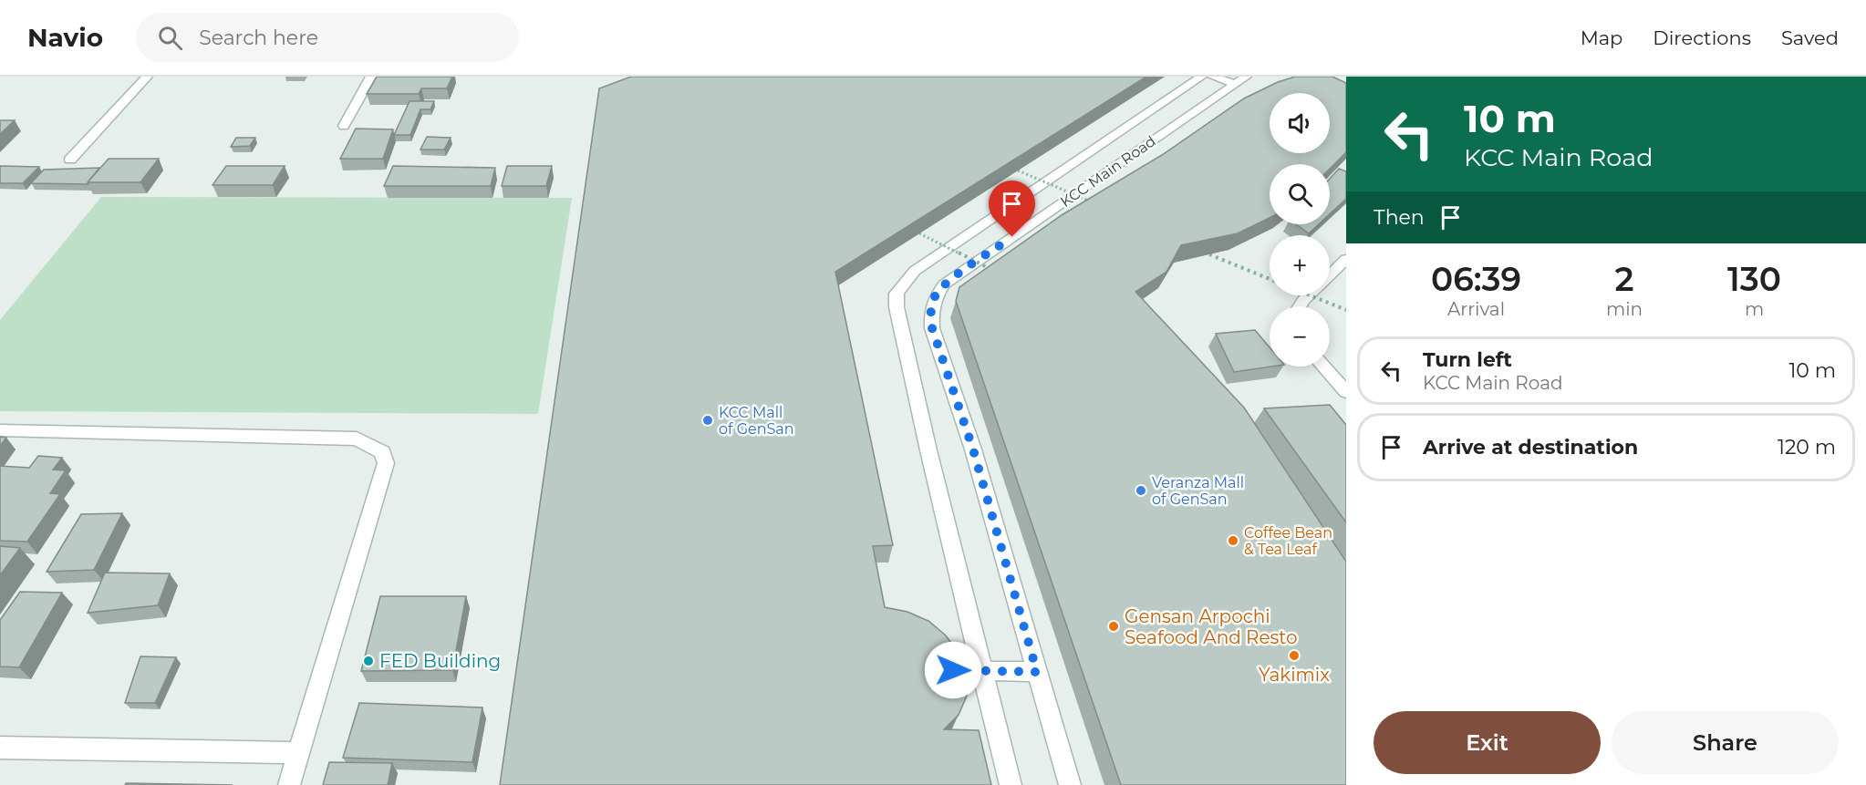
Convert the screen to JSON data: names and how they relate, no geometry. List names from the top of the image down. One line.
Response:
{"streets":{"street":["KCC Main Road"]},"places":["KCC Mall of GenSan","Veranza Mall of GenSan","Coffee Bean & Tea Leaf","Gensan Arpochi Seafood And Resto","Yakimix","FED Building"],"page":{"header":"Navio","search":"Search here","nav":["Map","Directions","Saved"],"turn":["10 m","KCC Main Road"],"map_buttons":["+","−"],"then":"Then","eta":["06:39","Arrival","2","min","130","m"],"list":[{"name":"Turn left","note":"KCC Main Road","value":"10 m"},{"name":"Arrive at destination","value":"120 m"}],"buttons":["Exit","Share"]}}
